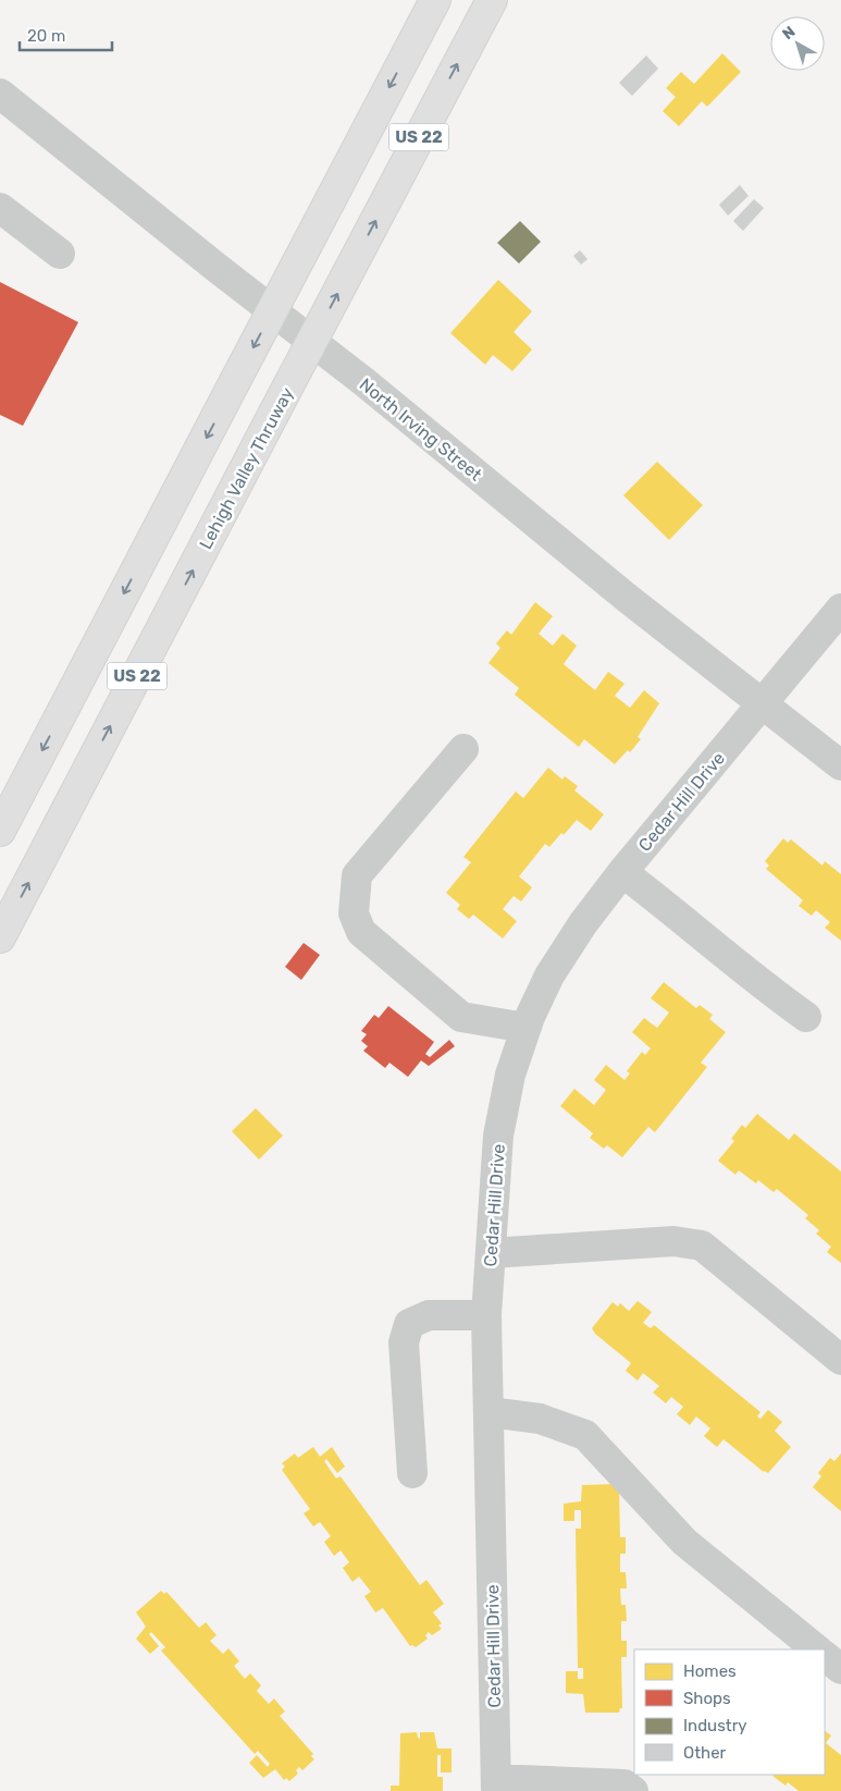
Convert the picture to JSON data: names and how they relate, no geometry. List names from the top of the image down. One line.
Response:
{"streets":{"highway":["US 22","Lehigh Valley Thruway"],"street":["North Irving Street","Cedar Hill Drive"]},"crossings":[["North Irving Street","Cedar Hill Drive"]],"legend":["Homes","Shops","Industry","Other"],"scale_bar":"20 m","north":"top left"}
